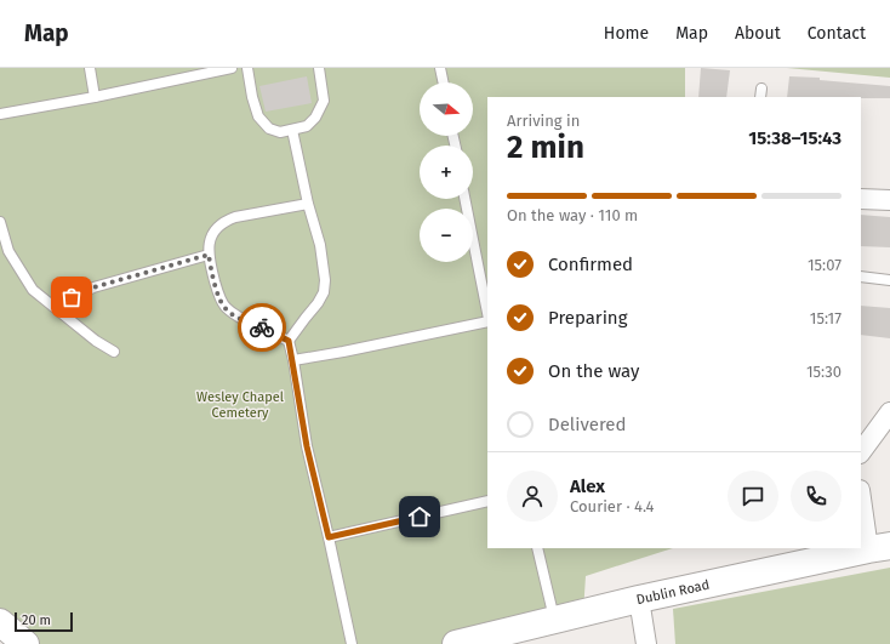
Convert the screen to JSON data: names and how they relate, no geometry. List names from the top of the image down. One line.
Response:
{"streets":{"main road":["Dublin Road"]},"parks":["Wesley Chapel Cemetery"],"scale_bar":"20 m","north":"right","page":{"header":"Map","nav":["Home","Map","About","Contact"],"map_buttons":["+","−"],"heading":["2 min","Arriving in","15:38–15:43"],"panel":["Alex","Courier · 4.4"],"bar":"On the way · 110 m","list":[["Confirmed","15:07"],["Preparing","15:17"],["On the way","15:30"],"Delivered"],"scale":"20 m"}}
